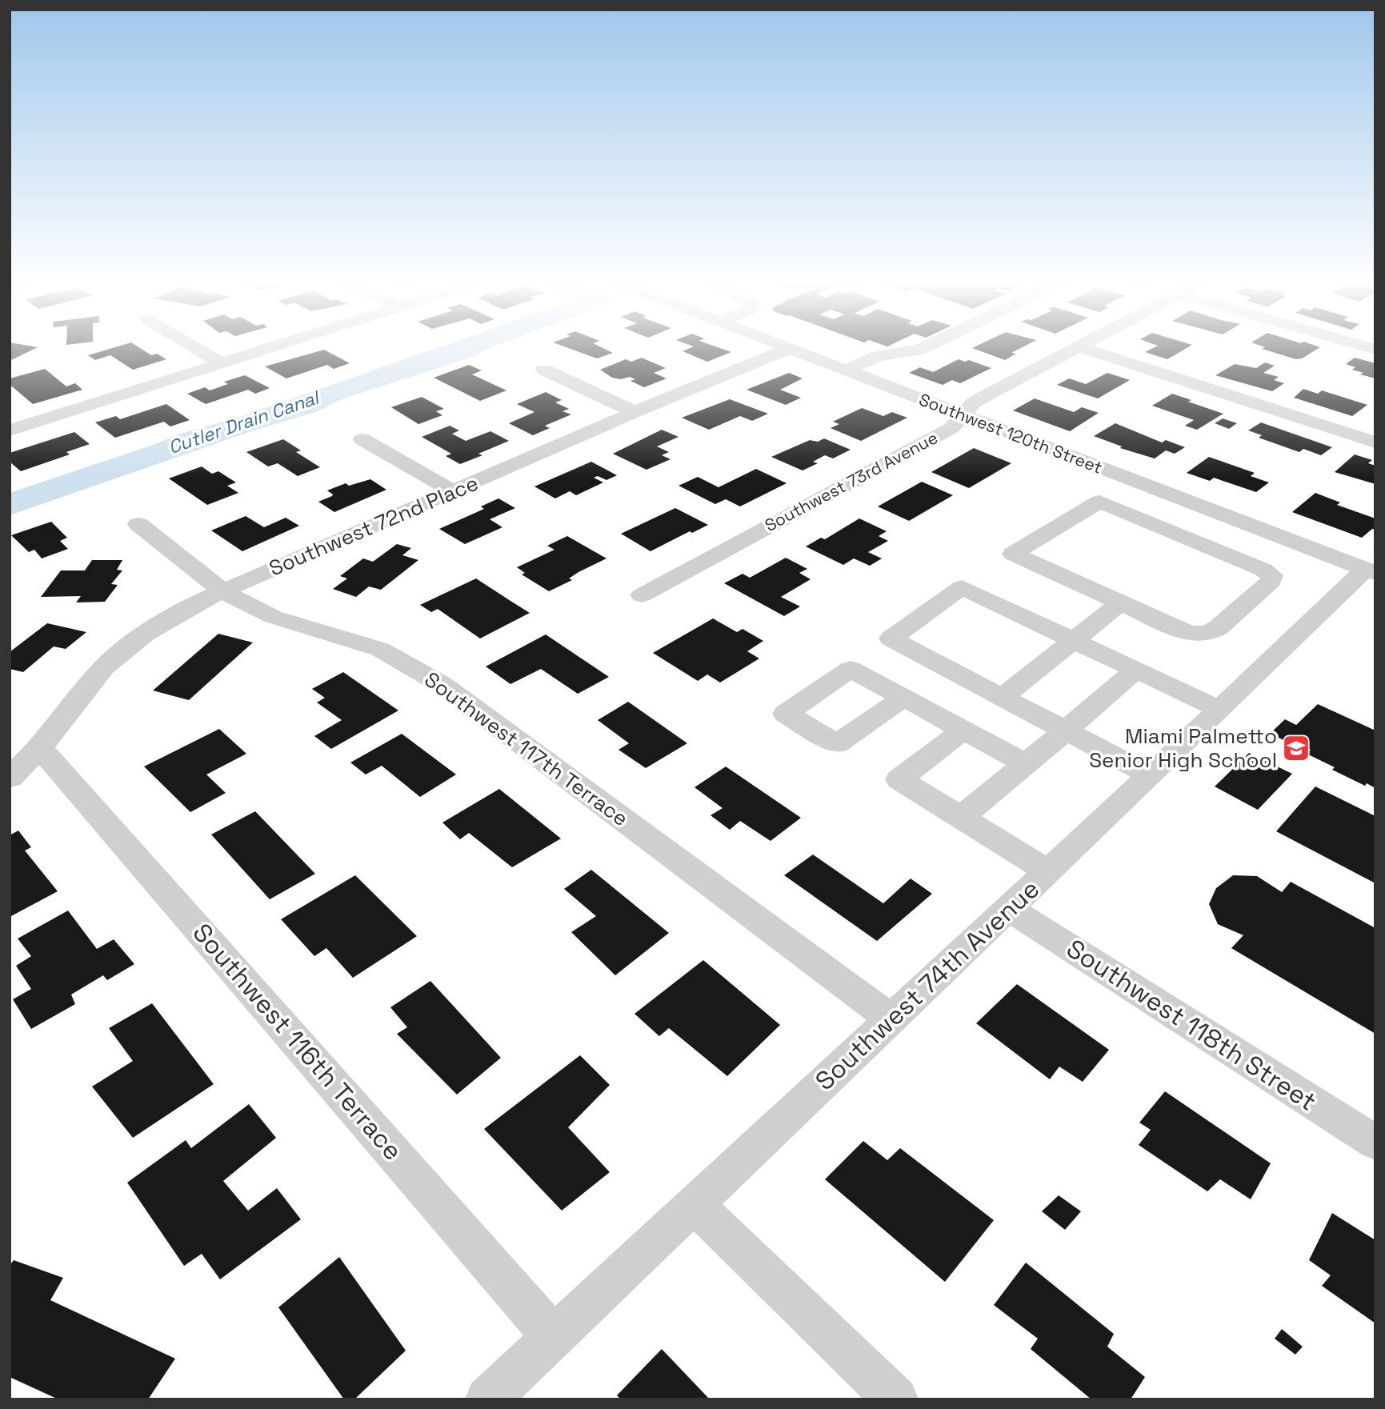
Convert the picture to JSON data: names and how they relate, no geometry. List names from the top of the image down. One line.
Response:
{"streets":{"street":["Southwest 120th Street","Southwest 73rd Avenue","Southwest 72nd Place","Southwest 117th Terrace","Southwest 74th Avenue","Southwest 118th Street","Southwest 116th Terrace"]},"crossings":[["Southwest 120th Street","Southwest 73rd Avenue"],["Southwest 120th Street","Southwest 72nd Place"],["Southwest 120th Street","Southwest 74th Avenue"],["Southwest 72nd Place","Southwest 117th Terrace"],["Southwest 72nd Place","Southwest 116th Terrace"],["Southwest 117th Terrace","Southwest 74th Avenue"],["Southwest 74th Avenue","Southwest 118th Street"],["Southwest 74th Avenue","Southwest 116th Terrace"]],"water":["Cutler Drain Canal"],"places":{"school or university":["Miami Palmetto Senior High School"]}}
